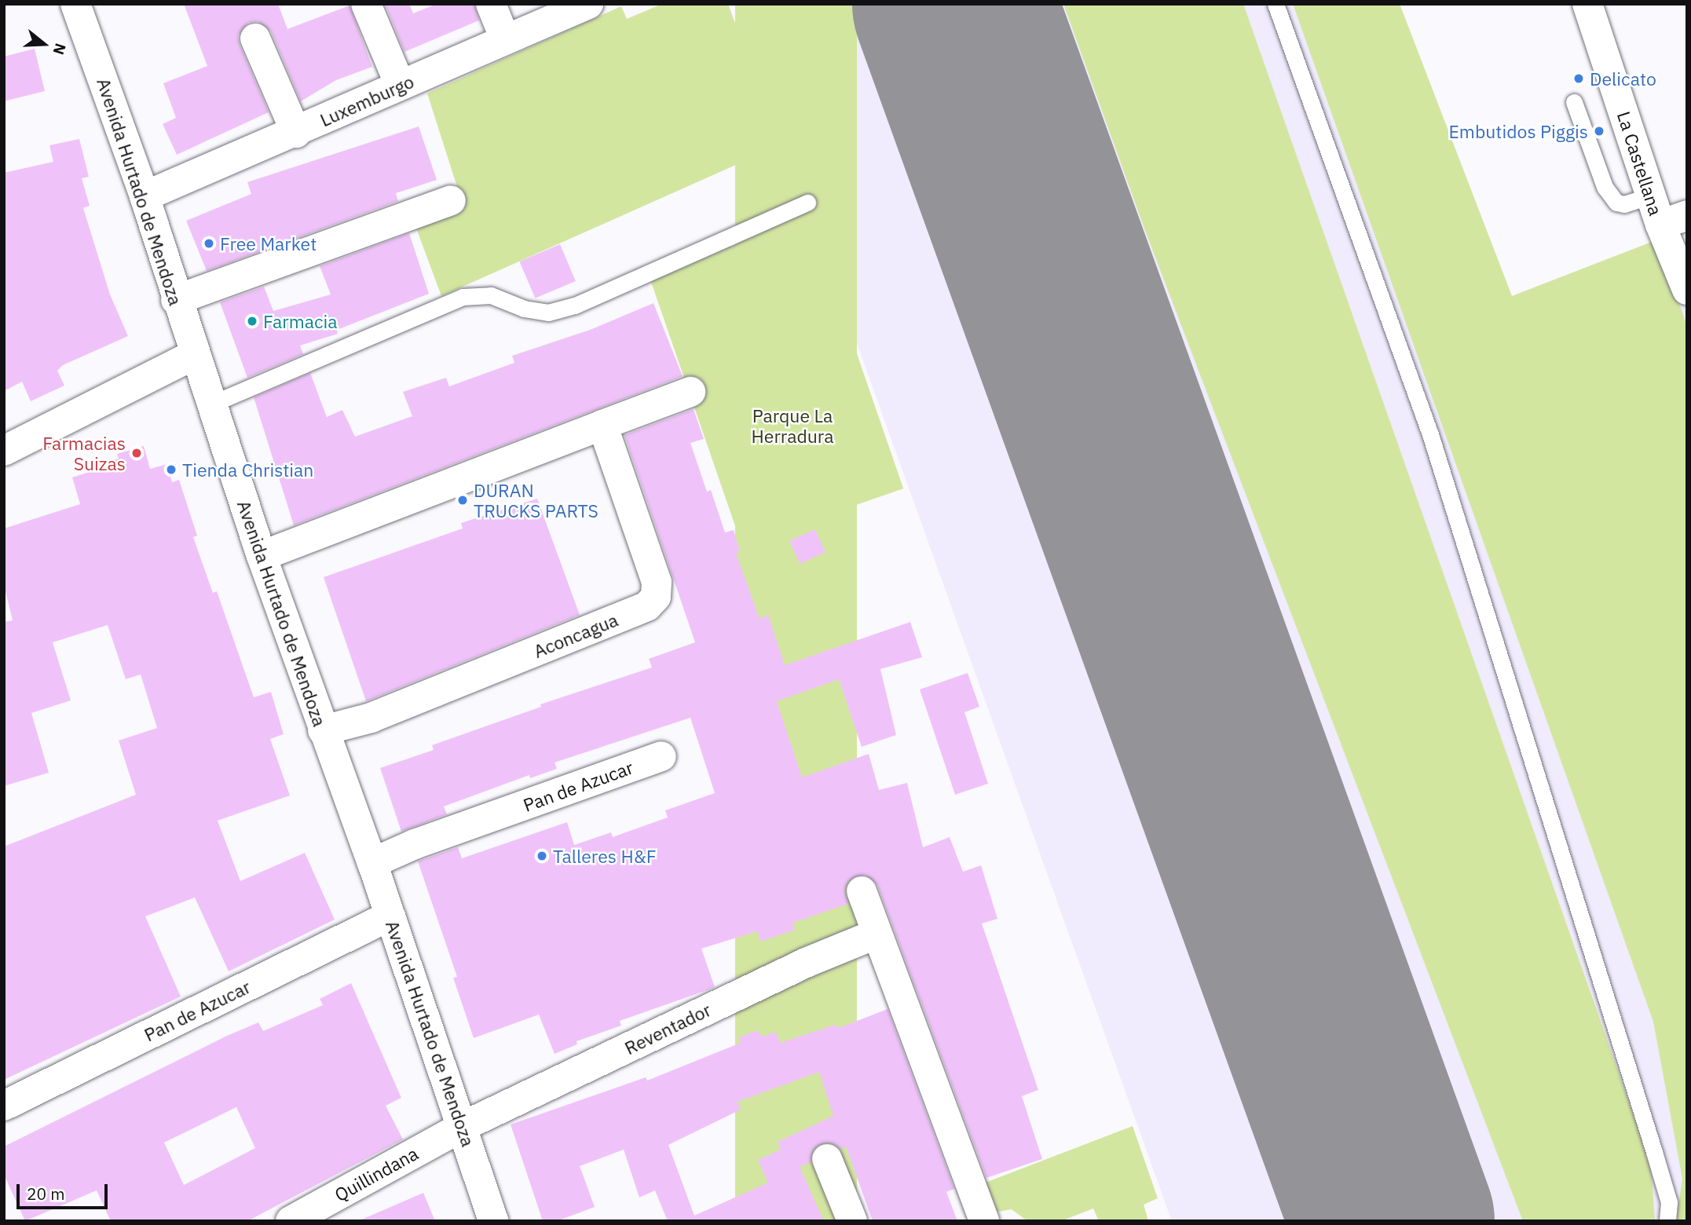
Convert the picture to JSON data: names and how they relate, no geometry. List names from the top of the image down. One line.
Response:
{"streets":{"street":["Luxemburgo","La Castellana","Avenida Hurtado de Mendoza","Aconcagua","Pan de Azucar","Reventador","Quillindana"]},"crossings":[["Luxemburgo","Avenida Hurtado de Mendoza"],["Avenida Hurtado de Mendoza","Aconcagua"],["Avenida Hurtado de Mendoza","Pan de Azucar"],["Avenida Hurtado de Mendoza","Reventador"],["Avenida Hurtado de Mendoza","Quillindana"],["Reventador","Quillindana"]],"parks":["Parque La Herradura"],"places":["Delicato","Embutidos Piggis","Free Market","Farmacia","Farmacias Suizas","Tienda Christian","DURAN TRUCKS PARTS","Talleres H&F"],"scale_bar":"20 m","north":"right"}
